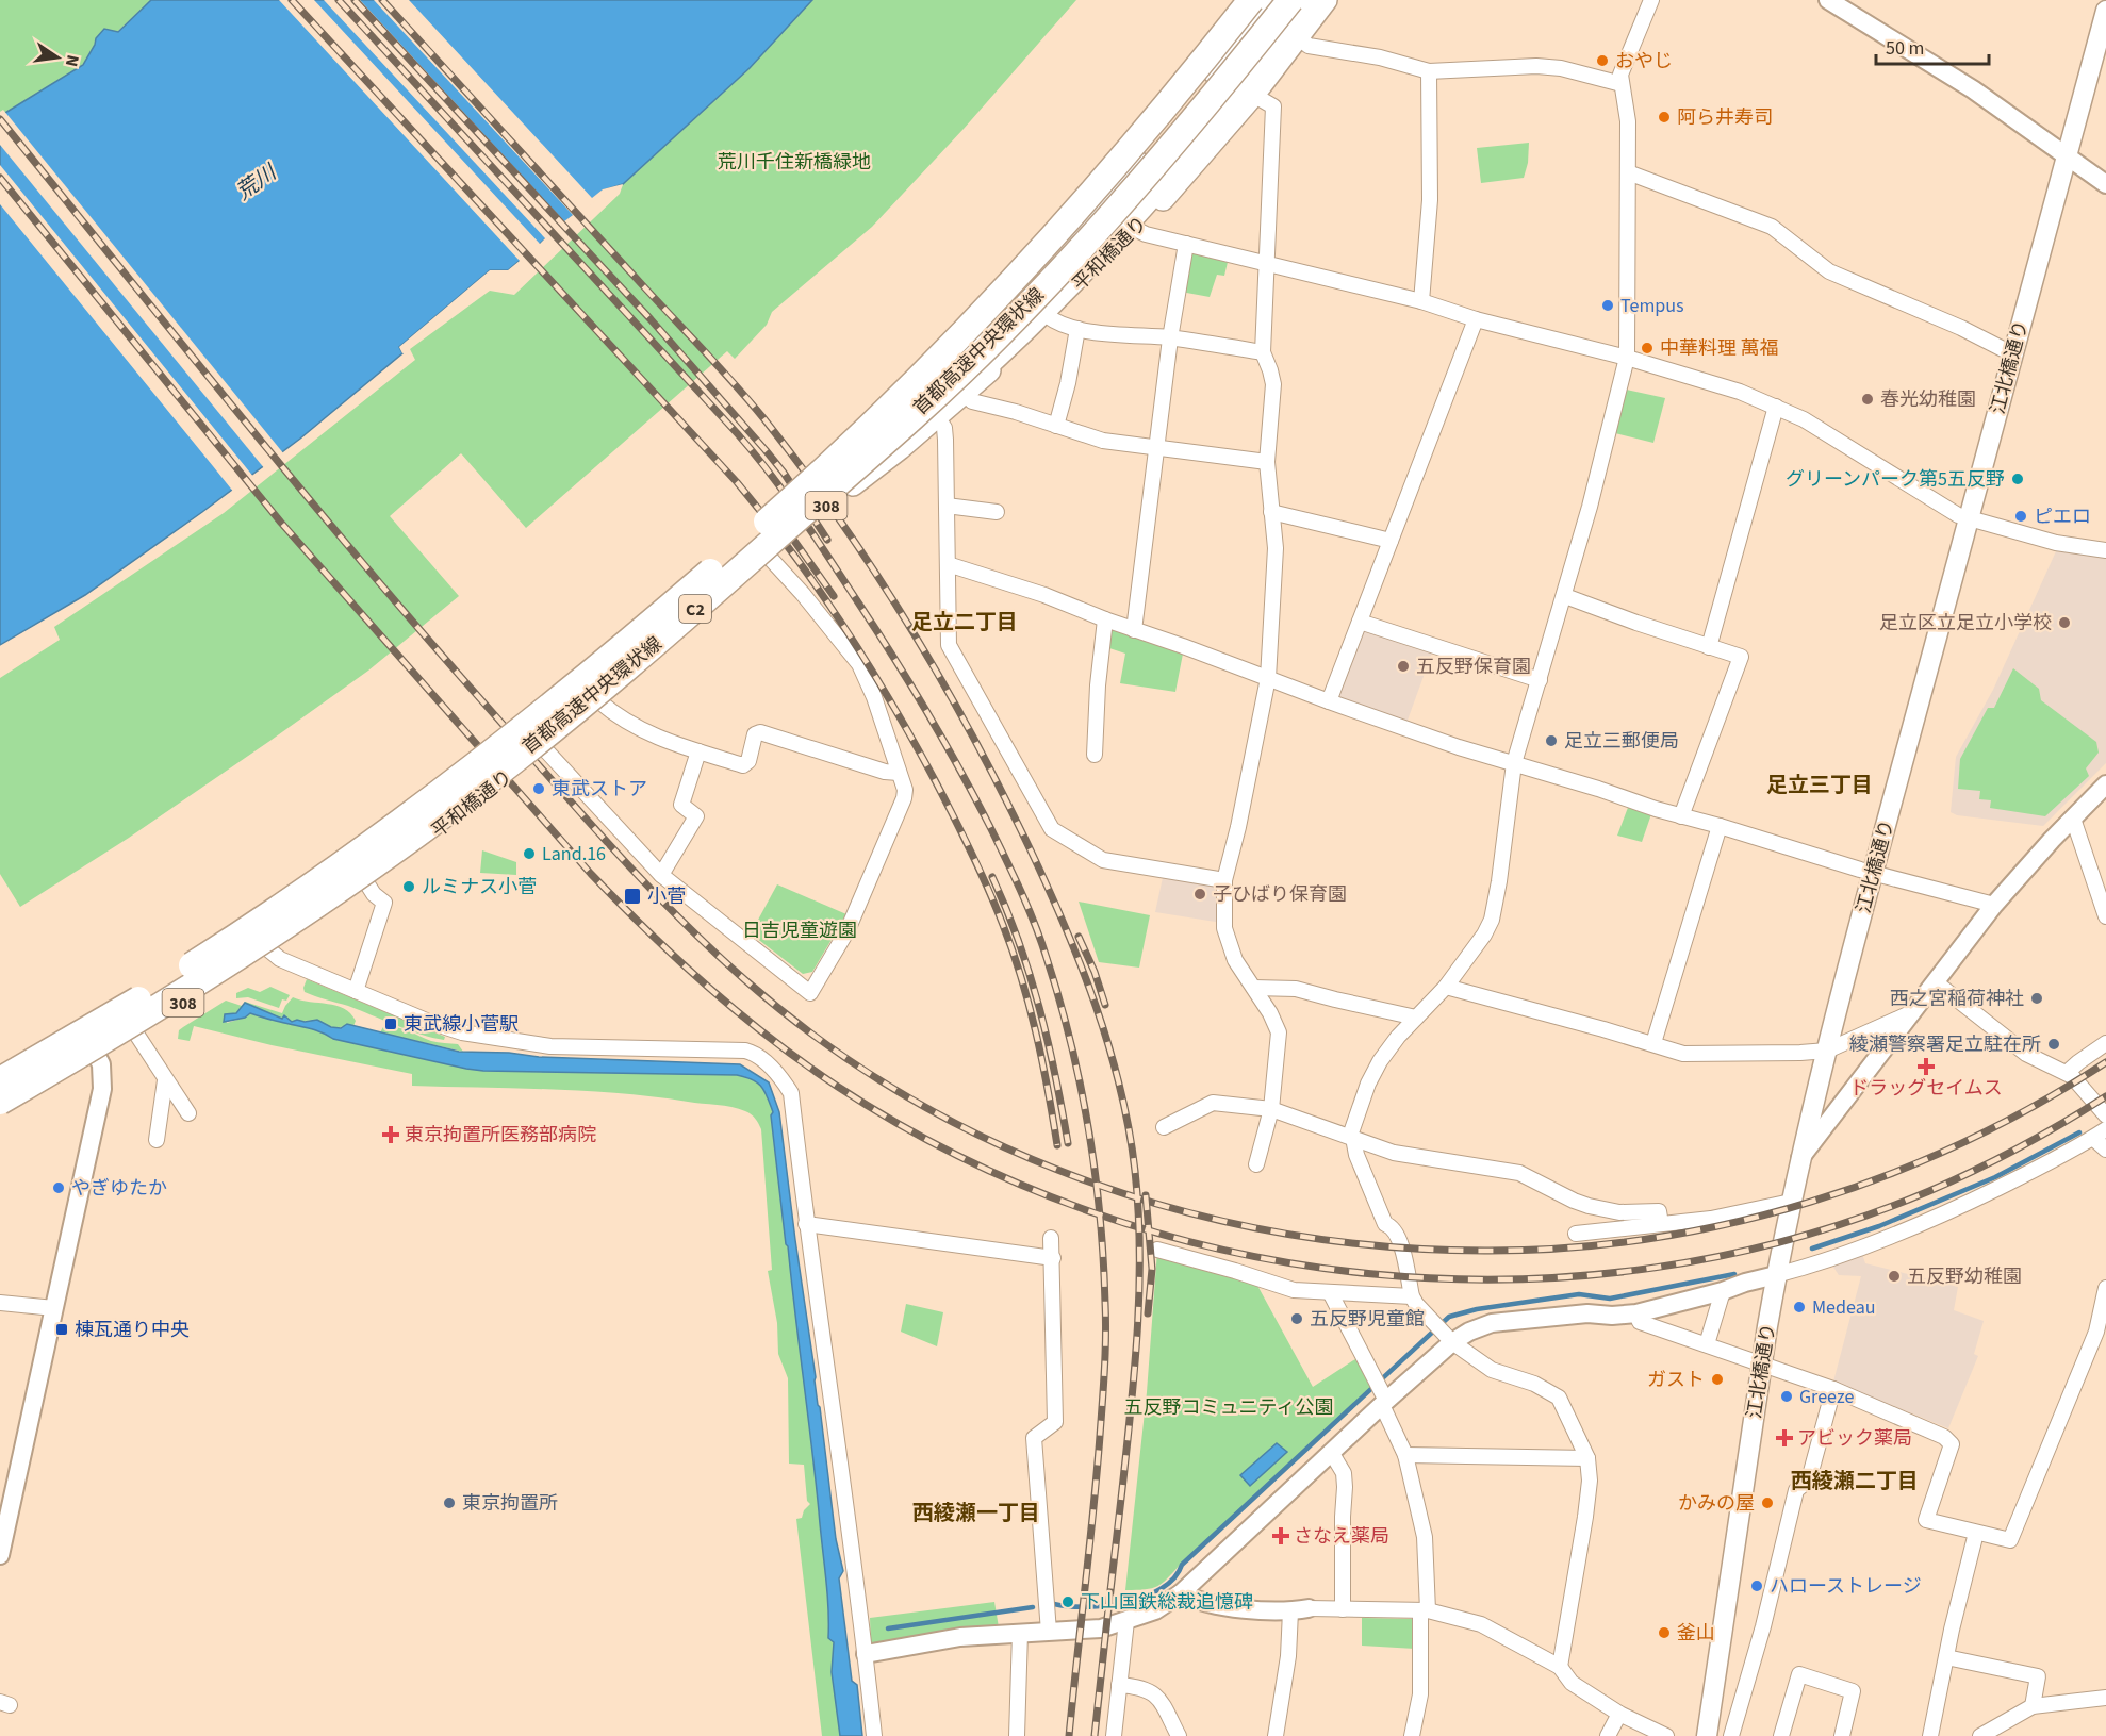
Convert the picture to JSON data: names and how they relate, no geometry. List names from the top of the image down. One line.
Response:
{"streets":{"highway":["首都高速中央環状線","C2"],"main road":["平和橋通り","江北橋通り","308"]},"districts":["足立二丁目","足立三丁目","西綾瀬二丁目","西綾瀬一丁目"],"water":["荒川"],"parks":["荒川千住新橋緑地","日吉児童遊園","五反野コミュニティ公園"],"places":{"other":["おやじ","阿ら井寿司","Tempus","中華料理 萬福","春光幼稚園","グリーンパーク第5五反野","ピエロ","足立区立足立小学校","五反野保育園","足立三郵便局","東武ストア","Land.16","ルミナス小菅","子ひばり保育園","西之宮稲荷神社","綾瀬警察署足立駐在所","やぎゆたか","五反野幼稚園","Medeau","五反野児童館","ガスト","Greeze","東京拘置所","かみの屋","ハローストレージ","下山国鉄総裁追憶碑","釜山"],"transit":["小菅","東武線小菅駅","棟瓦通り中央"],"health":["ドラッグセイムス","東京拘置所医務部病院","アビック薬局","さなえ薬局"]},"scale_bar":"50 m","north":"right"}
